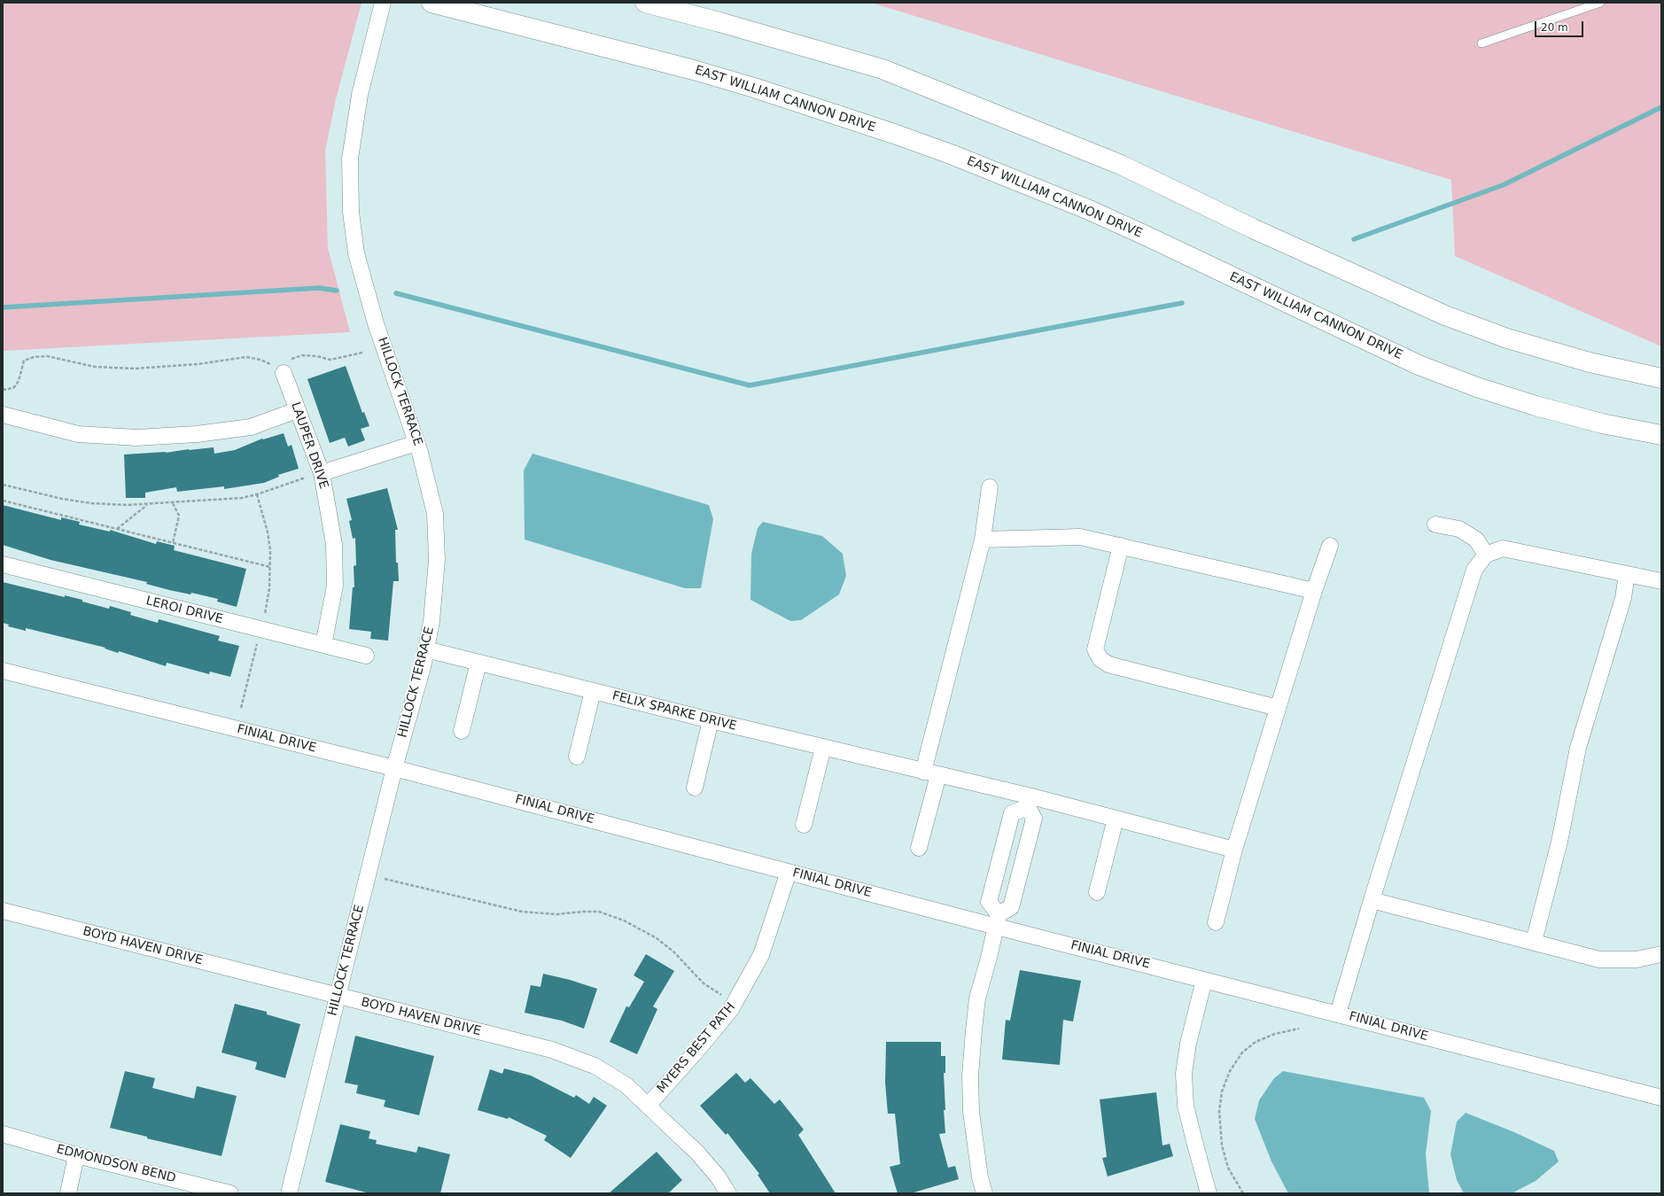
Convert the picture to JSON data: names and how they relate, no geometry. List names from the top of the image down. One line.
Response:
{"streets":{"street":["EAST WILLIAM CANNON DRIVE","HILLOCK TERRACE","LAUPER DRIVE","LEROI DRIVE","FELIX SPARKE DRIVE","FINIAL DRIVE","BOYD HAVEN DRIVE","MYERS BEST PATH","EDMONDSON BEND"]},"crossings":[["HILLOCK TERRACE","FELIX SPARKE DRIVE"],["HILLOCK TERRACE","FINIAL DRIVE"],["HILLOCK TERRACE","BOYD HAVEN DRIVE"],["LAUPER DRIVE","LEROI DRIVE"],["FINIAL DRIVE","MYERS BEST PATH"],["BOYD HAVEN DRIVE","MYERS BEST PATH"]],"scale_bar":"20 m"}
